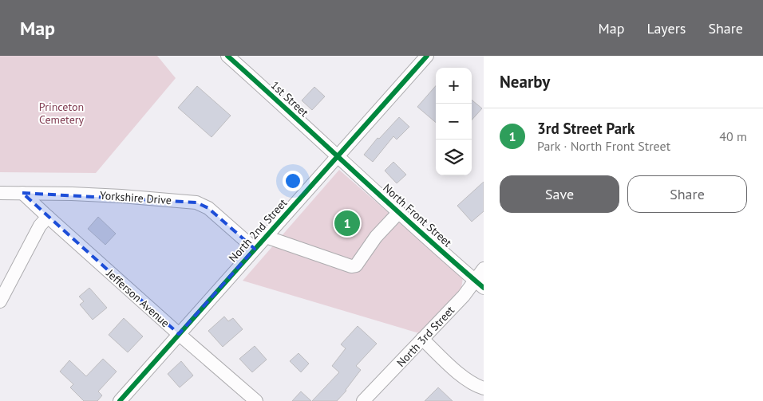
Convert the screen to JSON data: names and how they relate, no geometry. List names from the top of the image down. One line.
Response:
{"streets":{"street":["1st Street","Yorkshire Drive","North Front Street","North 2nd Street","Jefferson Avenue","North 3rd Street"]},"crossings":[["1st Street","North Front Street"],["1st Street","North 2nd Street"],["Yorkshire Drive","North 2nd Street"],["Yorkshire Drive","Jefferson Avenue"],["North Front Street","North 2nd Street"],["North Front Street","North 3rd Street"],["North 2nd Street","Jefferson Avenue"]],"parks":["Princeton Cemetery"],"page":{"header":"Map","nav":["Map","Layers","Share"],"heading":"Nearby","map_buttons":["+","−"],"list":[{"mark":"1","name":"3rd Street Park","note":"Park · North Front Street","value":"40 m"}],"buttons":["Save","Share"],"pins":"1"}}
